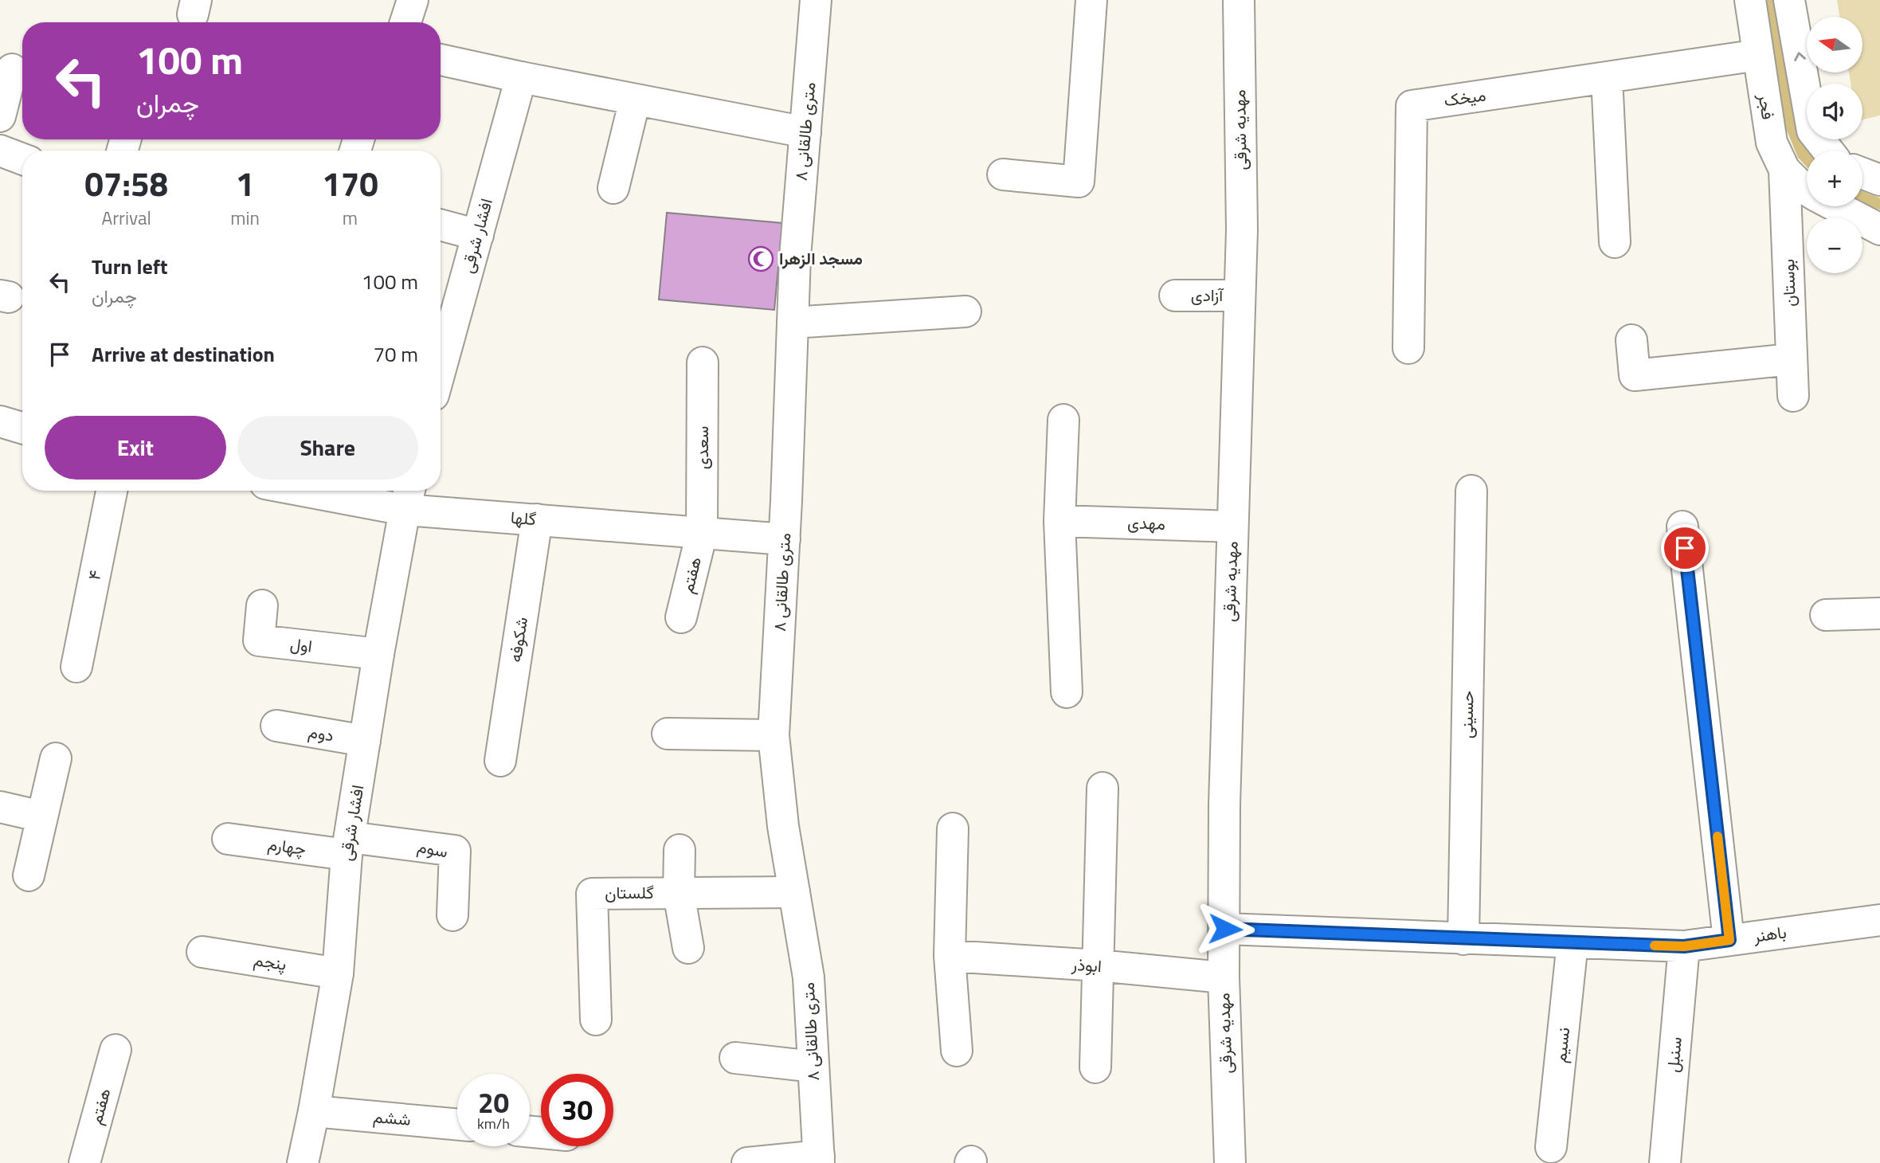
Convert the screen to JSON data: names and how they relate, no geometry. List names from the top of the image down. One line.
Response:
{"streets":{"street":["میخک","فجر","مهدیه شرقی","۸ متری طالقانی","افشار شرقی","بوستان","آزادی","سعدی","گلها","مهدی","۴","هفتم","شکوفه","اول","حسینی","دوم","چهارم","سوم","گلستان","باهنر","پنجم","ابوذر","نسیم","سنبل","ششم"]},"crossings":[["میخک","فجر"],["فجر","بوستان"],["مهدیه شرقی","آزادی"],["مهدیه شرقی","مهدی"],["مهدیه شرقی","باهنر"],["مهدیه شرقی","ابوذر"],["۸ متری طالقانی","گلها"],["۸ متری طالقانی","گلستان"],["افشار شرقی","گلها"],["افشار شرقی","اول"],["افشار شرقی","دوم"],["افشار شرقی","چهارم"],["افشار شرقی","سوم"],["افشار شرقی","پنجم"],["افشار شرقی","ششم"],["سعدی","گلها"],["سعدی","هفتم"],["گلها","هفتم"],["گلها","شکوفه"],["حسینی","باهنر"],["چهارم","سوم"],["باهنر","نسیم"],["باهنر","سنبل"]],"places":{"mosque":["مسجد الزهرا"]},"north":"left","page":{"map_buttons":["+","−"],"turn":["100 m","چمران"],"eta":["07:58","Arrival","1","min","170","m"],"list":[{"name":"Turn left","note":"چمران","value":"100 m"},{"name":"Arrive at destination","value":"70 m"}],"buttons":["Exit","Share"],"speed":"20 km/h","limit":"30"}}
